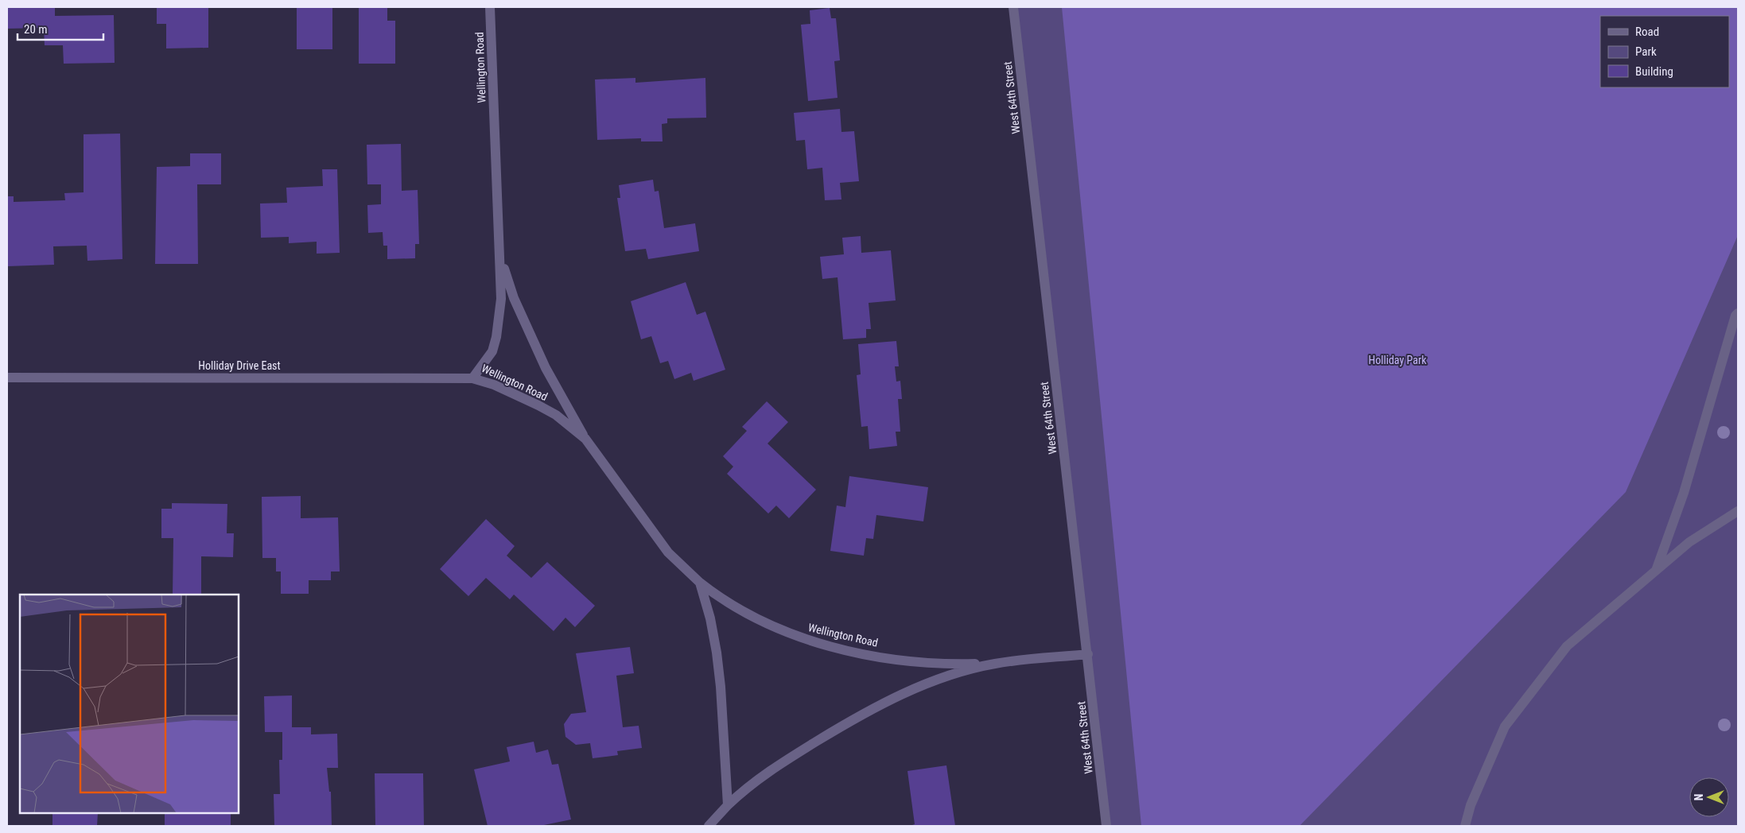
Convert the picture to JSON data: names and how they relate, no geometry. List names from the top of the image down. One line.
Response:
{"streets":{"street":["Wellington Road","West 64th Street","Holliday Drive East"]},"crossings":[["Wellington Road","West 64th Street"],["Wellington Road","Holliday Drive East"]],"parks":["Holliday Park"],"legend":["Road","Park","Building"],"scale_bar":"20 m","north":"left"}
